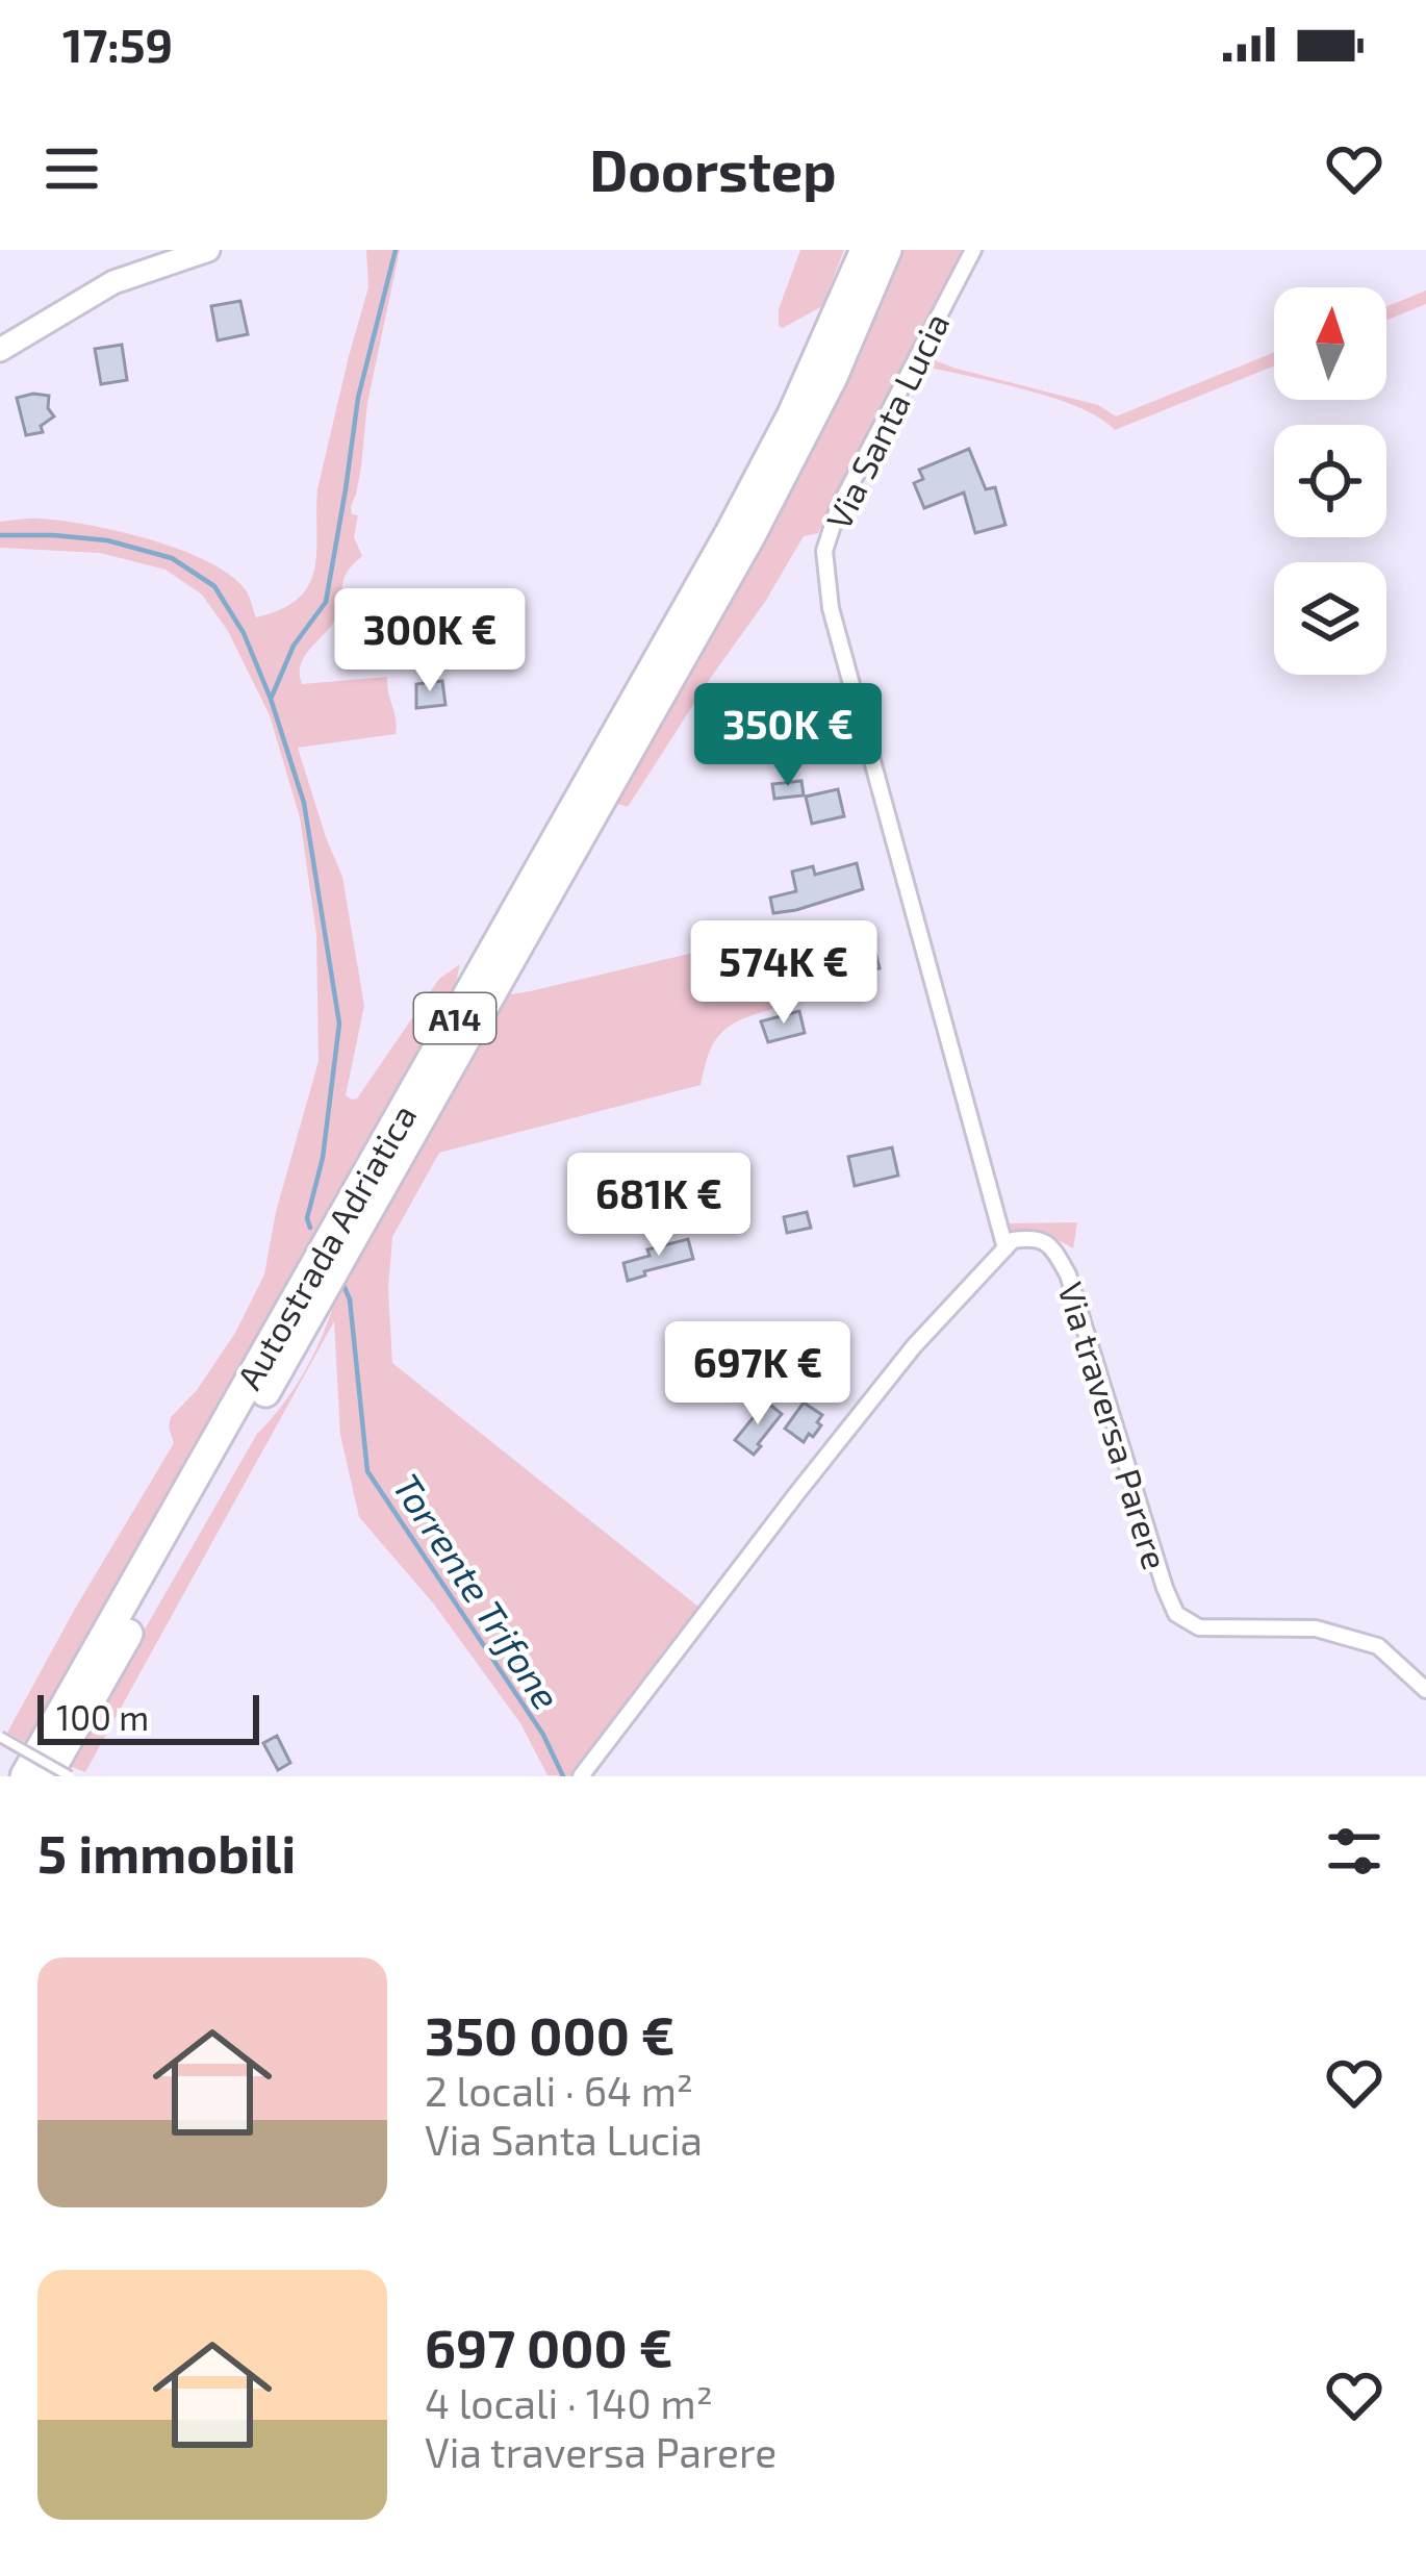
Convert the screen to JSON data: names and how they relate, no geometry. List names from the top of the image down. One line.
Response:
{"streets":{"highway":["A14","Autostrada Adriatica"],"street":["Via Santa Lucia","Via traversa Parere"]},"crossings":[["Via Santa Lucia","Via traversa Parere"]],"water":["Torrente Trifone"],"scale_bar":"100 m","north":"top","page":{"status":"17:59","header":"Doorstep","price":["300K €","350K €","574K €","681K €","697K €"],"scale":"100 m","heading":"5 immobili","list":[{"name":"350 000 €","note":"2 locali · 64 m² · Via Santa Lucia"},{"name":"697 000 €","note":"4 locali · 140 m² · Via traversa Parere"}]}}
